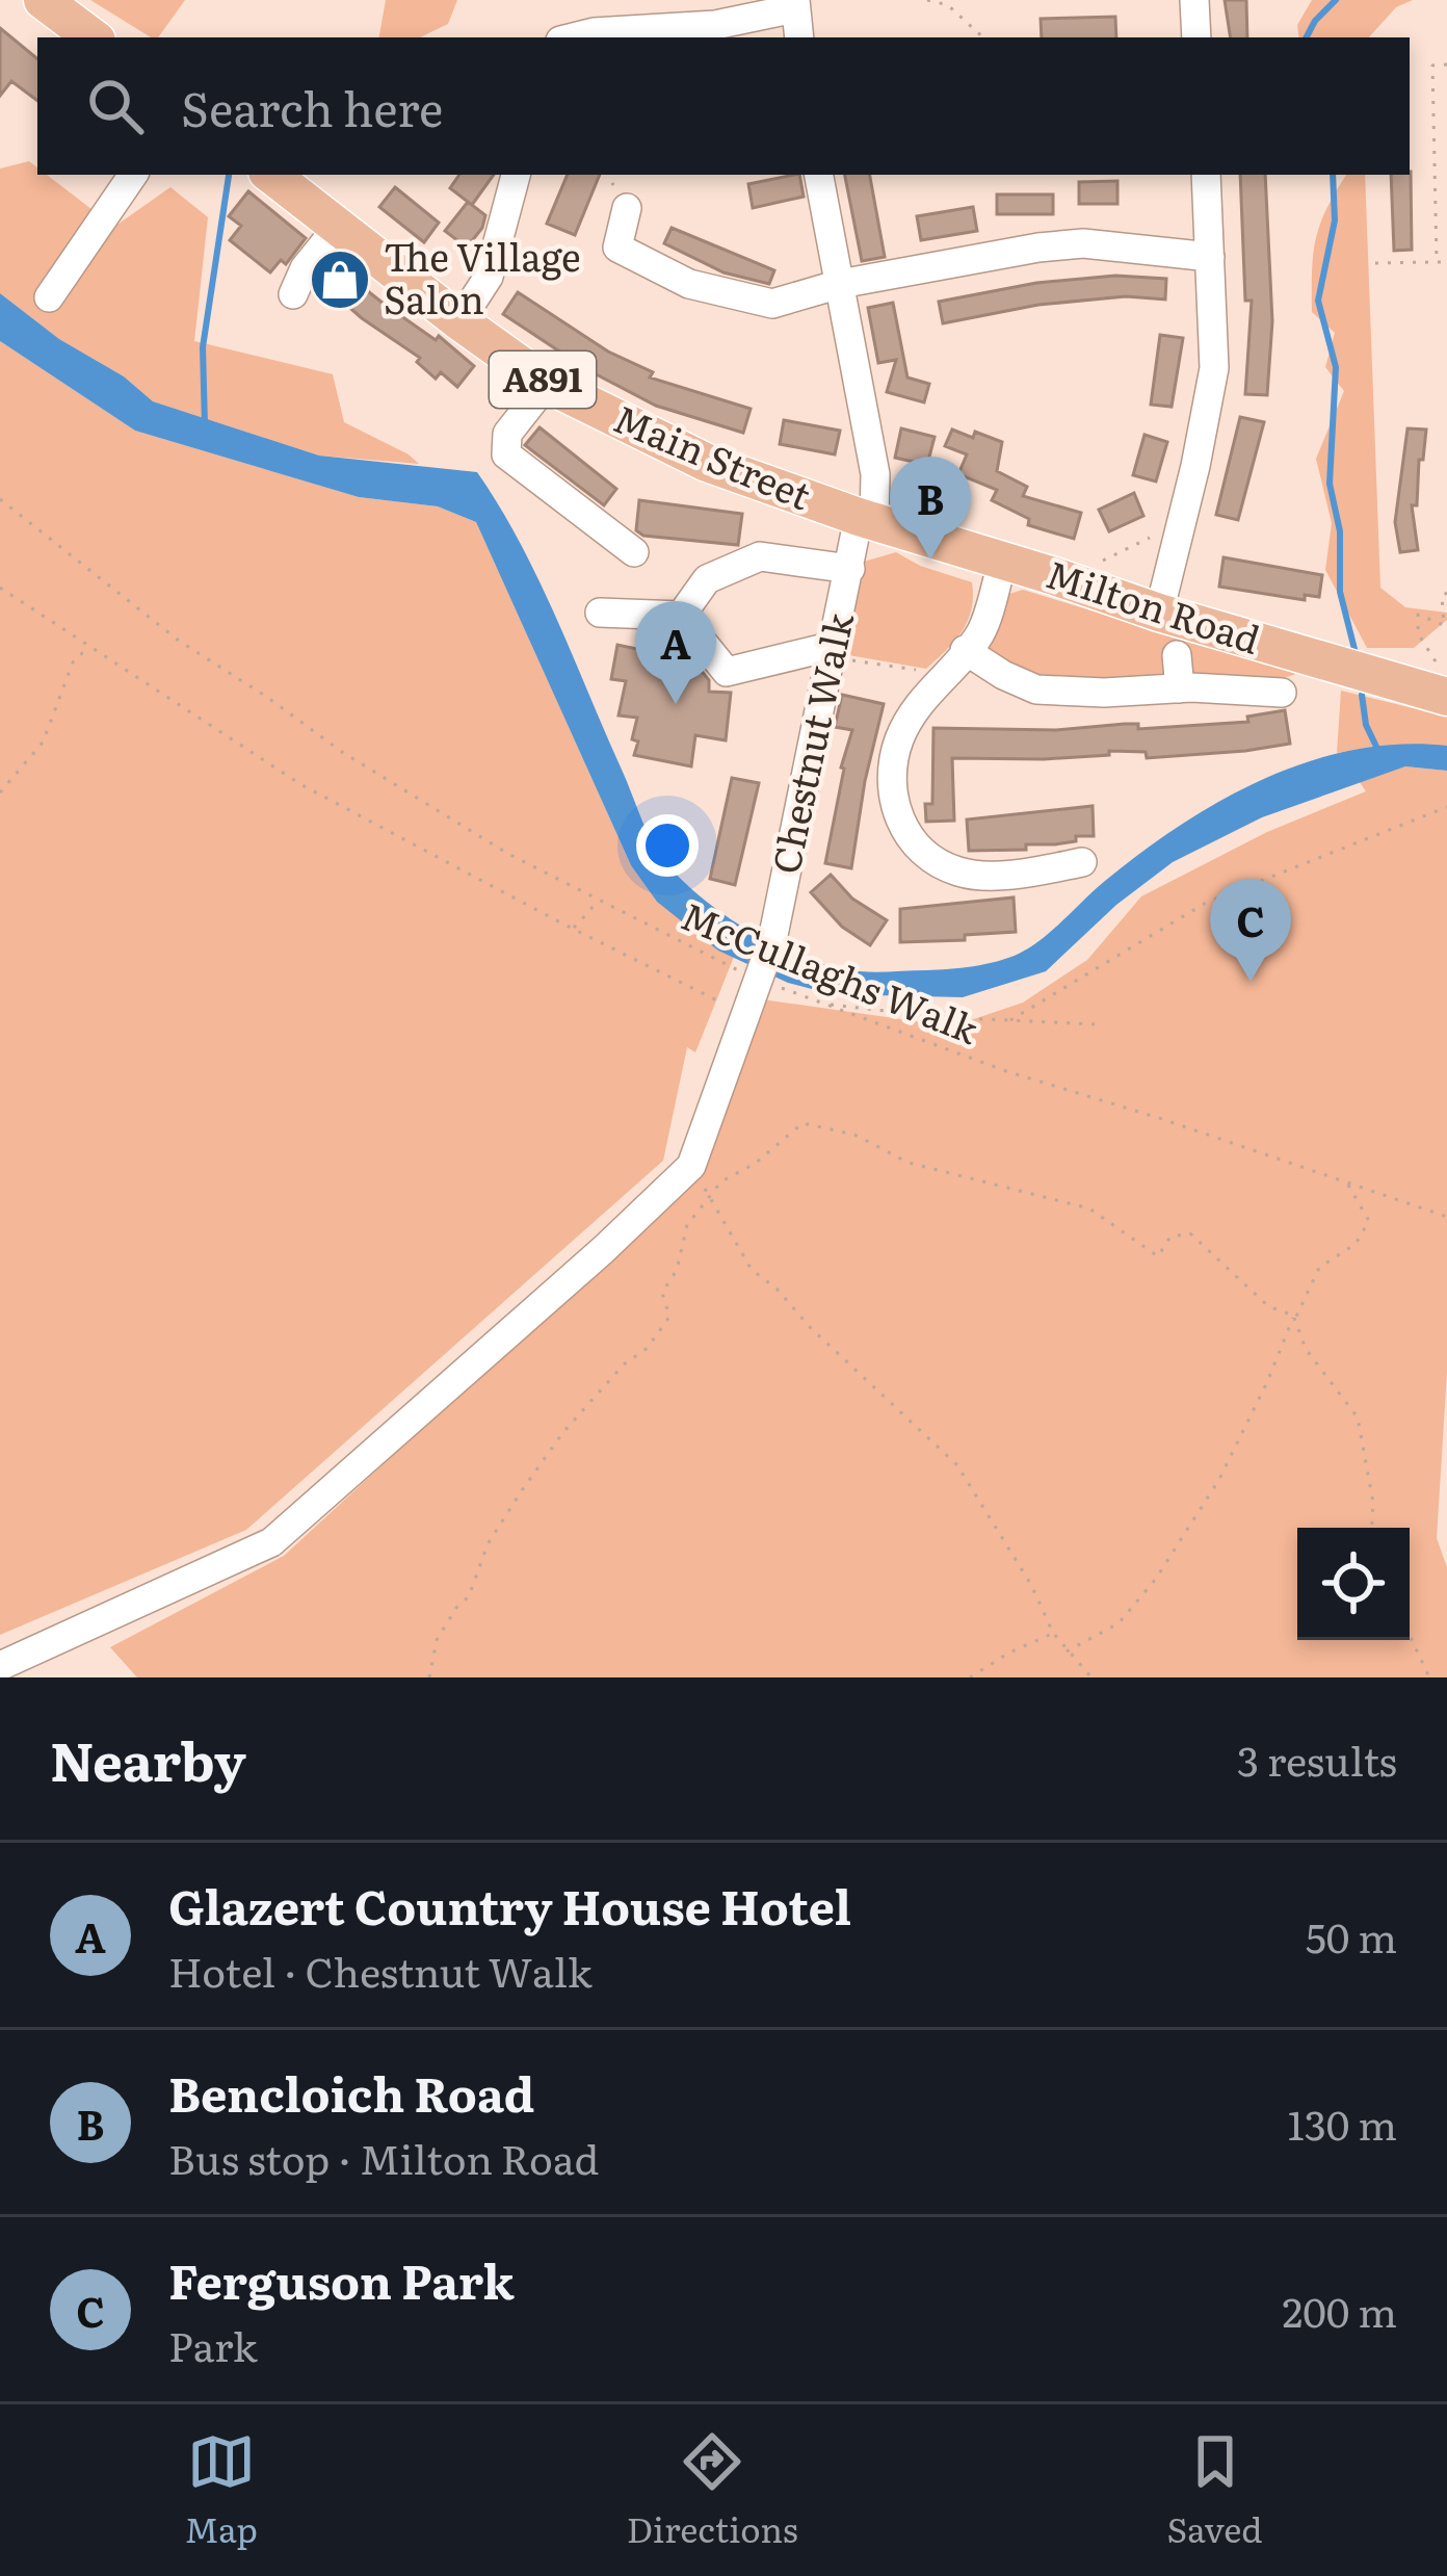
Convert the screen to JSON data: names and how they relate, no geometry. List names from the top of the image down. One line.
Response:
{"streets":{"main road":["A891","Main Street","Milton Road"],"street":["Chestnut Walk"],"path":["McCullaghs Walk"]},"crossings":[["Main Street","Milton Road"],["Main Street","Chestnut Walk"],["Milton Road","Chestnut Walk"],["Chestnut Walk","McCullaghs Walk"]],"places":{"shop":["The Village Salon"]},"page":{"search":"Search here","pins":["B","A","C"],"heading":["Nearby","3 results"],"list":[{"mark":"A","name":"Glazert Country House Hotel","note":"Hotel · Chestnut Walk","value":"50 m"},{"mark":"B","name":"Bencloich Road","note":"Bus stop · Milton Road","value":"130 m"},{"mark":"C","name":"Ferguson Park","note":"Park","value":"200 m"}],"nav":["Map","Directions","Saved"]}}
